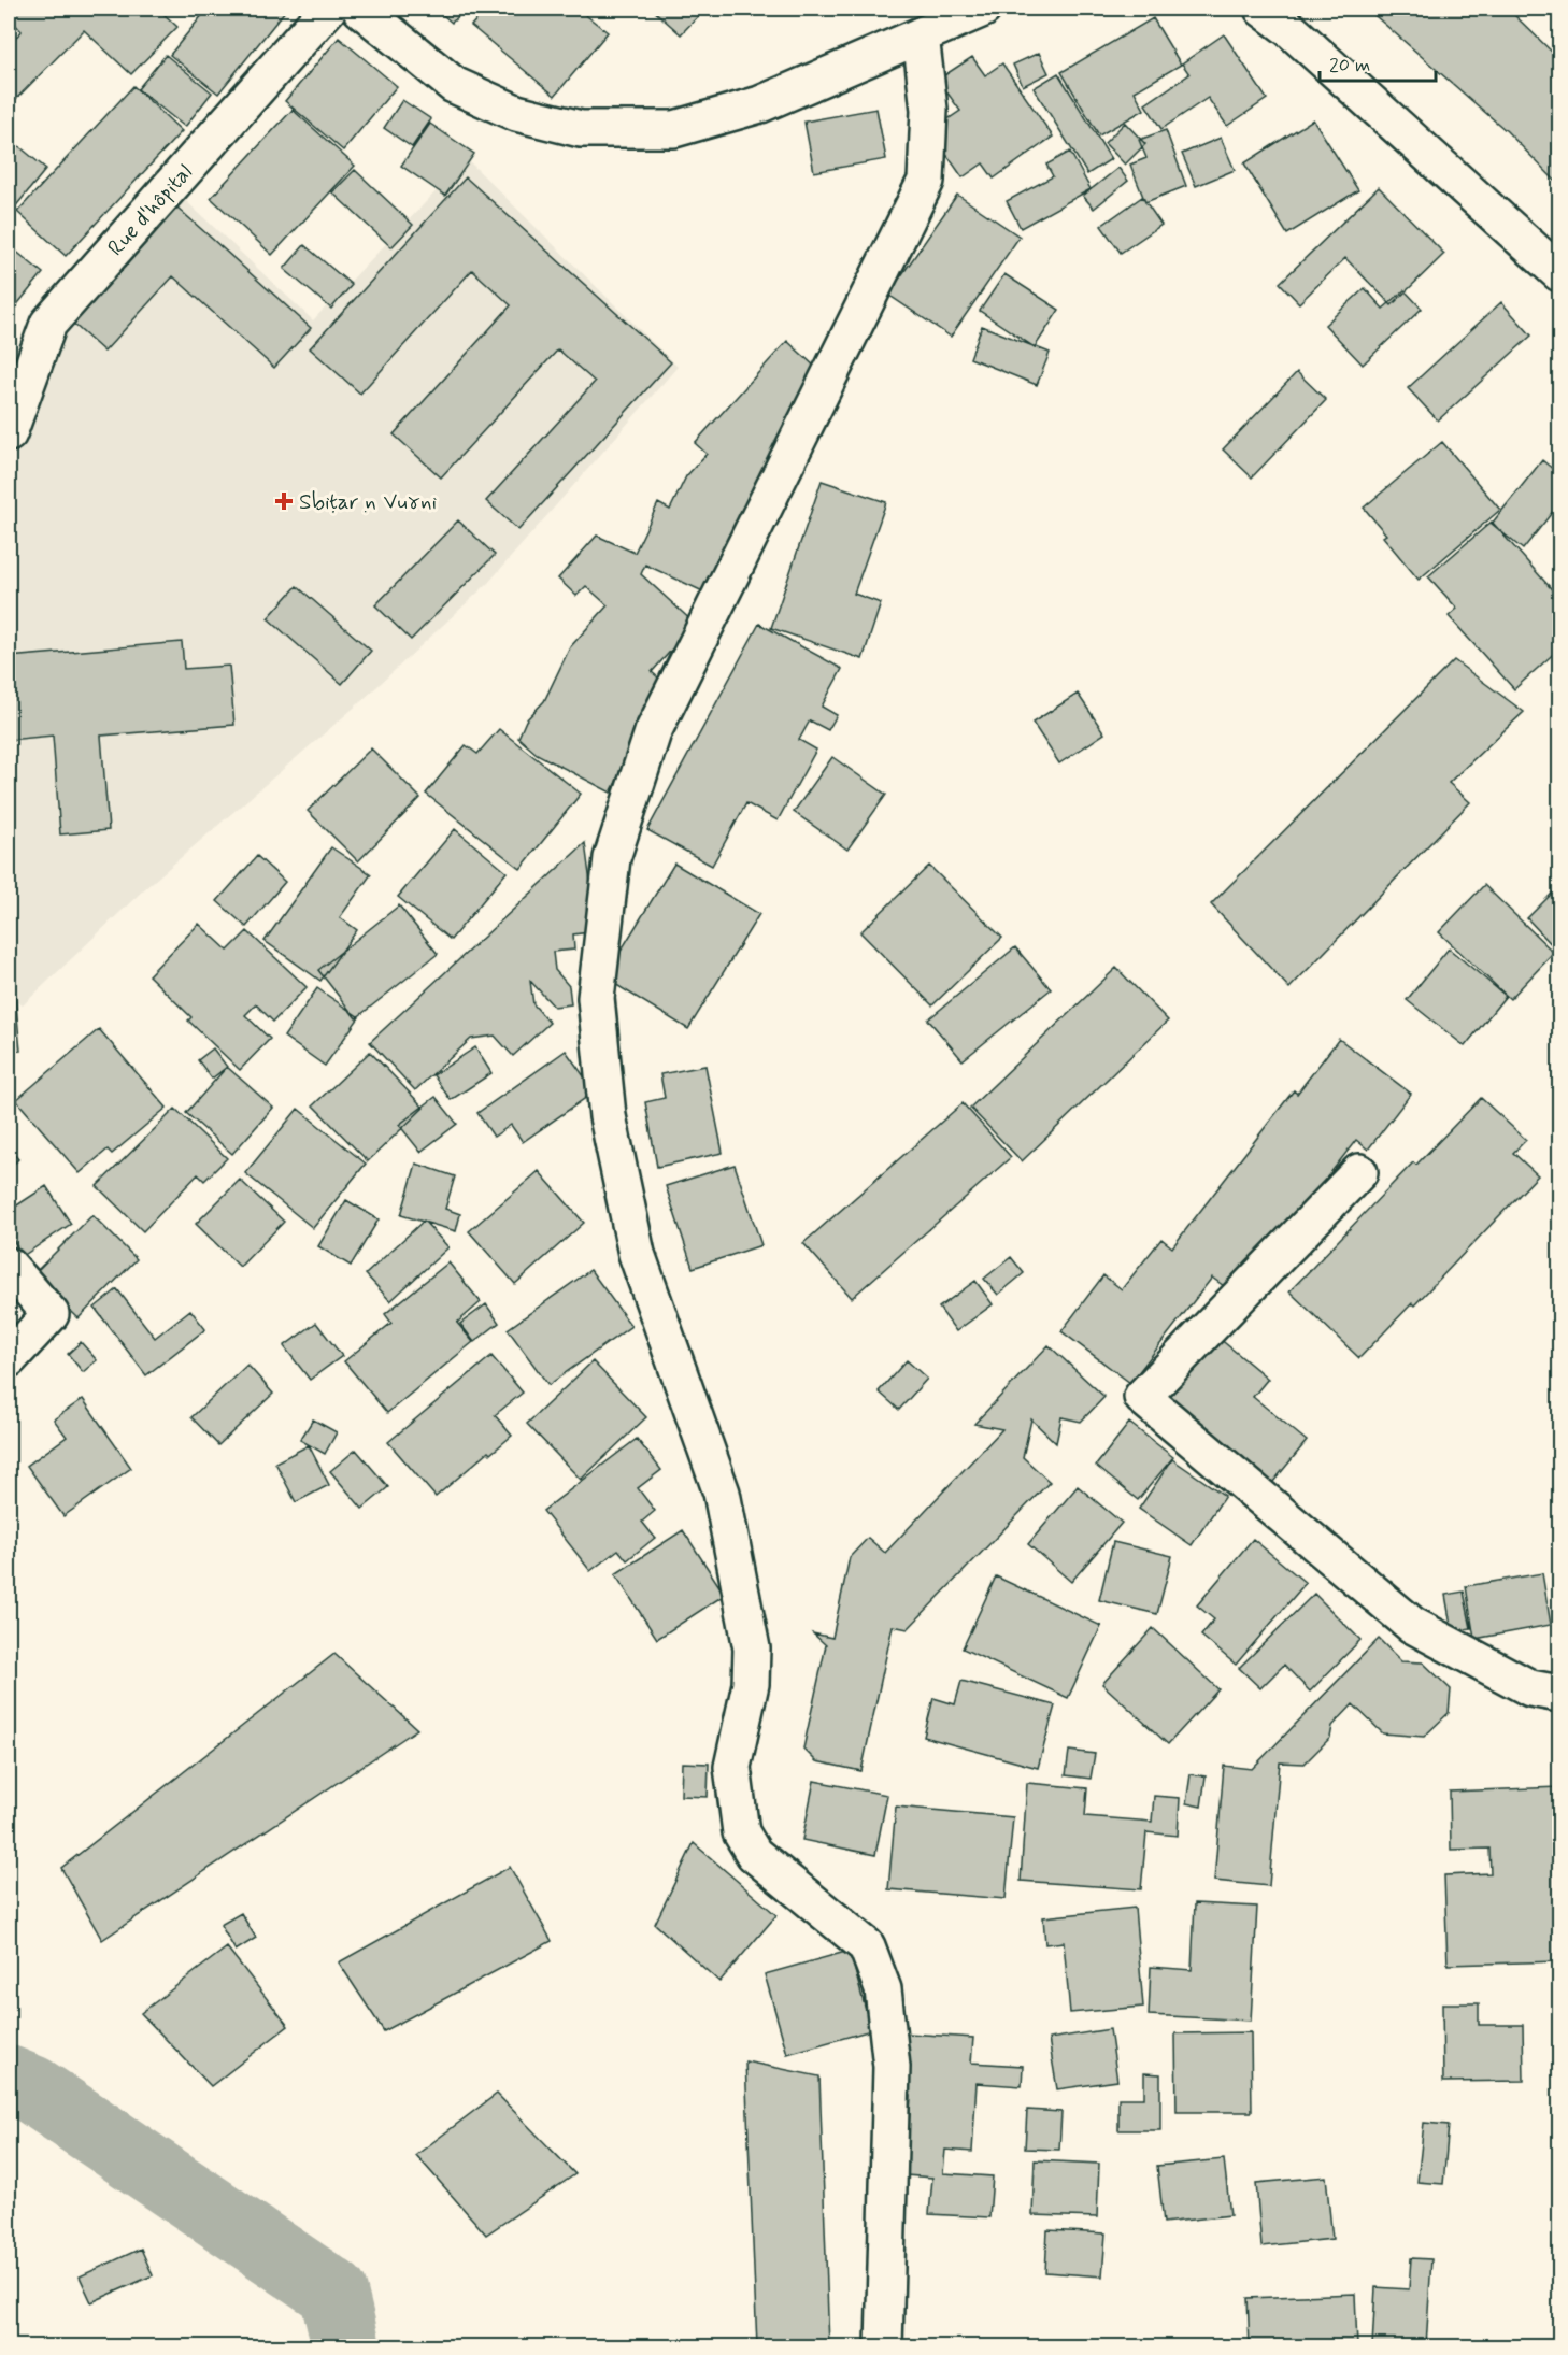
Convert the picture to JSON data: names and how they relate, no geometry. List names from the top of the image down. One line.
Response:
{"streets":{"street":["Rue d'hôpital"]},"places":{"health":["Sbiṭaṛ n Vuɣni"]},"scale_bar":"20 m"}
